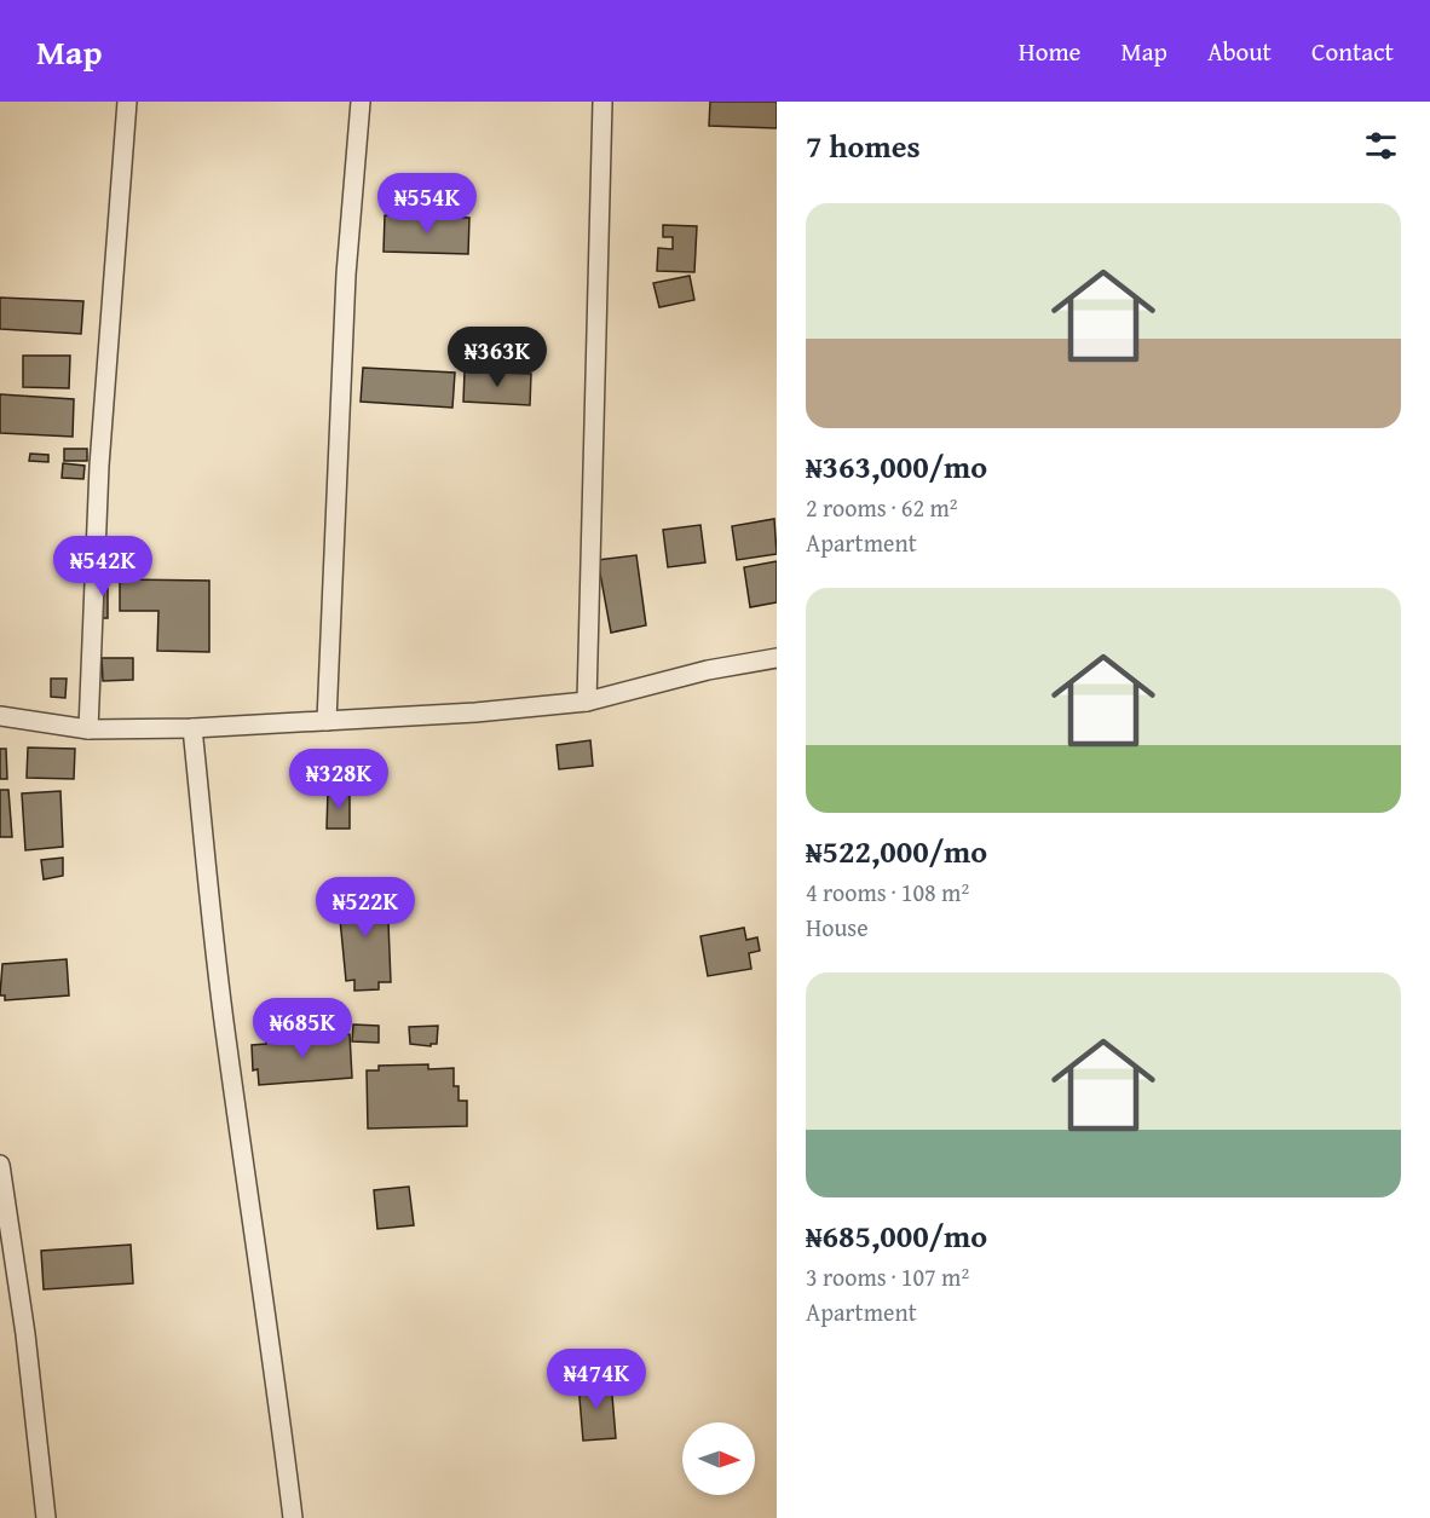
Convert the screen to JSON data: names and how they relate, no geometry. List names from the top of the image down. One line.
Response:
{"north":"right","page":{"header":"Map","nav":["Home","Map","About","Contact"],"heading":"7 homes","price":["₦554K","₦363K","₦542K","₦328K","₦522K","₦685K","₦474K"],"list":[{"name":"₦363,000/mo","note":"2 rooms · 62 m² · Apartment"},{"name":"₦522,000/mo","note":"4 rooms · 108 m² · House"},{"name":"₦685,000/mo","note":"3 rooms · 107 m² · Apartment"}]}}
